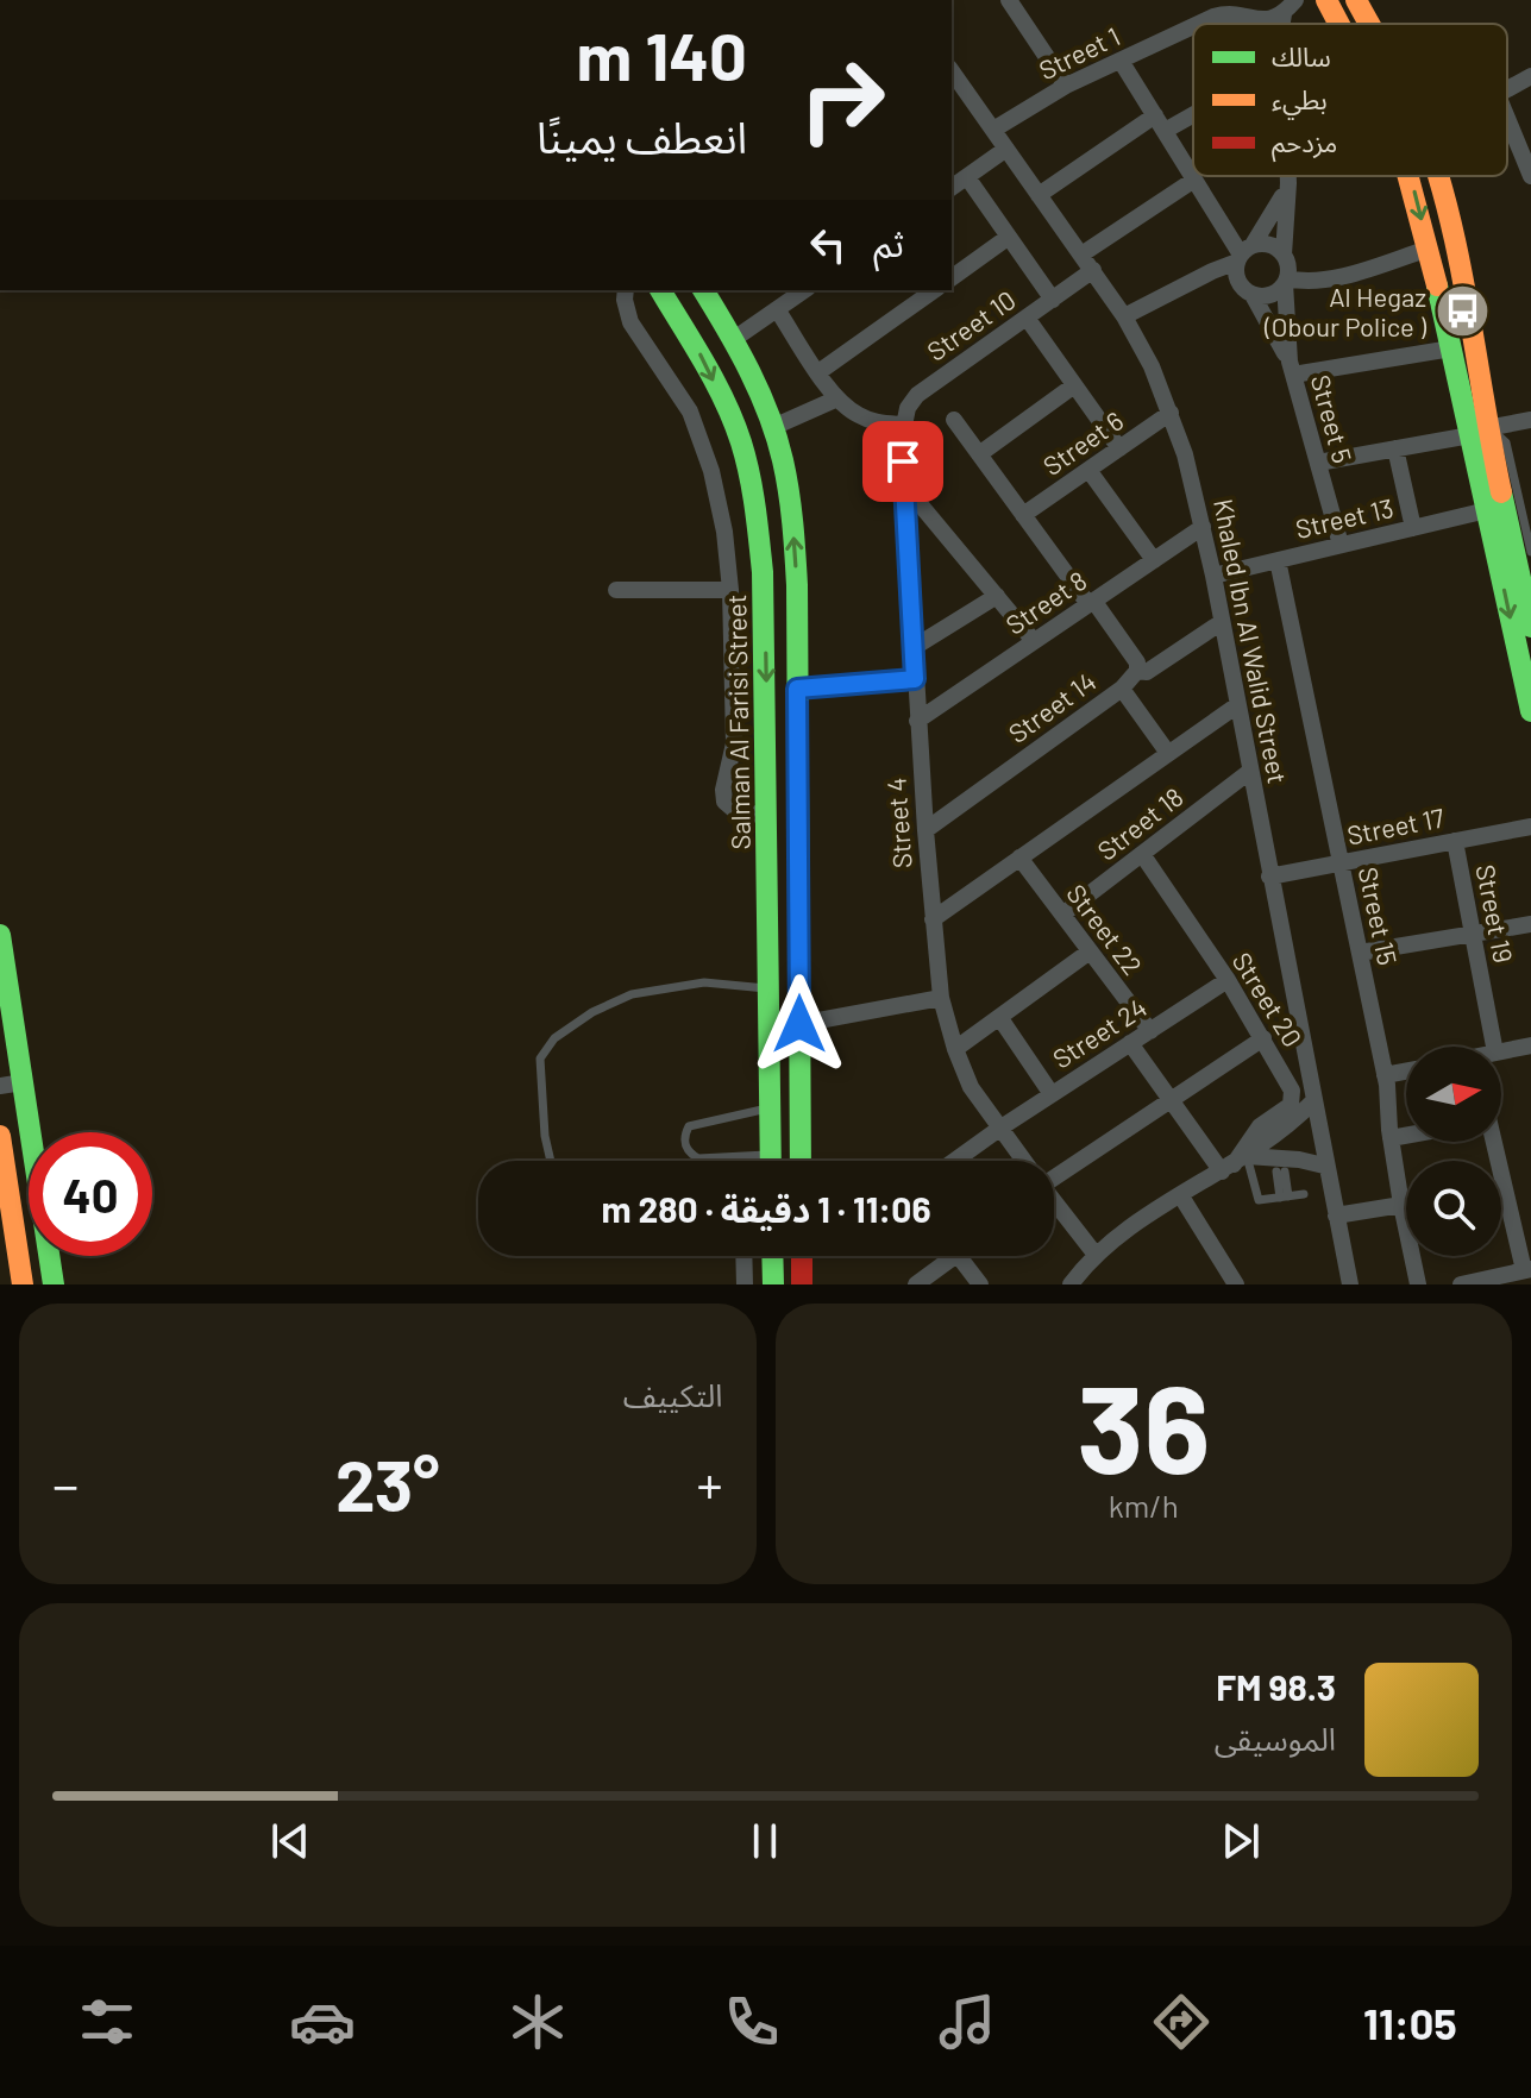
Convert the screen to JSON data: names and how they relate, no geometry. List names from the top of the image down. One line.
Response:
{"streets":{"street":["Street 1","Street 10","Street 5","Street 6","Street 13","Street 8","Khaled Ibn Al Walid Street","Street 14","Salman Al Farisi Street","Street 4","Street 18","Street 17","Street 19","Street 15","Street 22","Street 20","Street 24"]},"crossings":[["Street 1","Khaled Ibn Al Walid Street"],["Street 10","Khaled Ibn Al Walid Street"],["Street 10","Street 4"],["Street 5","Street 13"],["Street 6","Khaled Ibn Al Walid Street"],["Street 13","Khaled Ibn Al Walid Street"],["Street 13","Street 15"],["Street 8","Khaled Ibn Al Walid Street"],["Street 8","Street 4"],["Khaled Ibn Al Walid Street","Street 18"],["Khaled Ibn Al Walid Street","Street 17"],["Street 14","Street 4"],["Street 4","Street 24"],["Street 18","Street 22"],["Street 18","Street 20"],["Street 17","Street 19"],["Street 17","Street 15"],["Street 22","Street 24"],["Street 20","Street 24"]],"places":{"bus stop":["Al Hegaz (Obour Police )"]},"legend":["سالك","بطيء","مزدحم"],"north":"right","page":{"turn":["140 m","انعطف يمينًا"],"then":"ثم","limit":"40","trip":"11:06 · 1 دقيقة · 280 m","tile":[["36","km/h"],"التكييف"],"heat":["−","23°","+"],"song":["98.3 FM","الموسيقى"],"tabs":"11:05"}}
